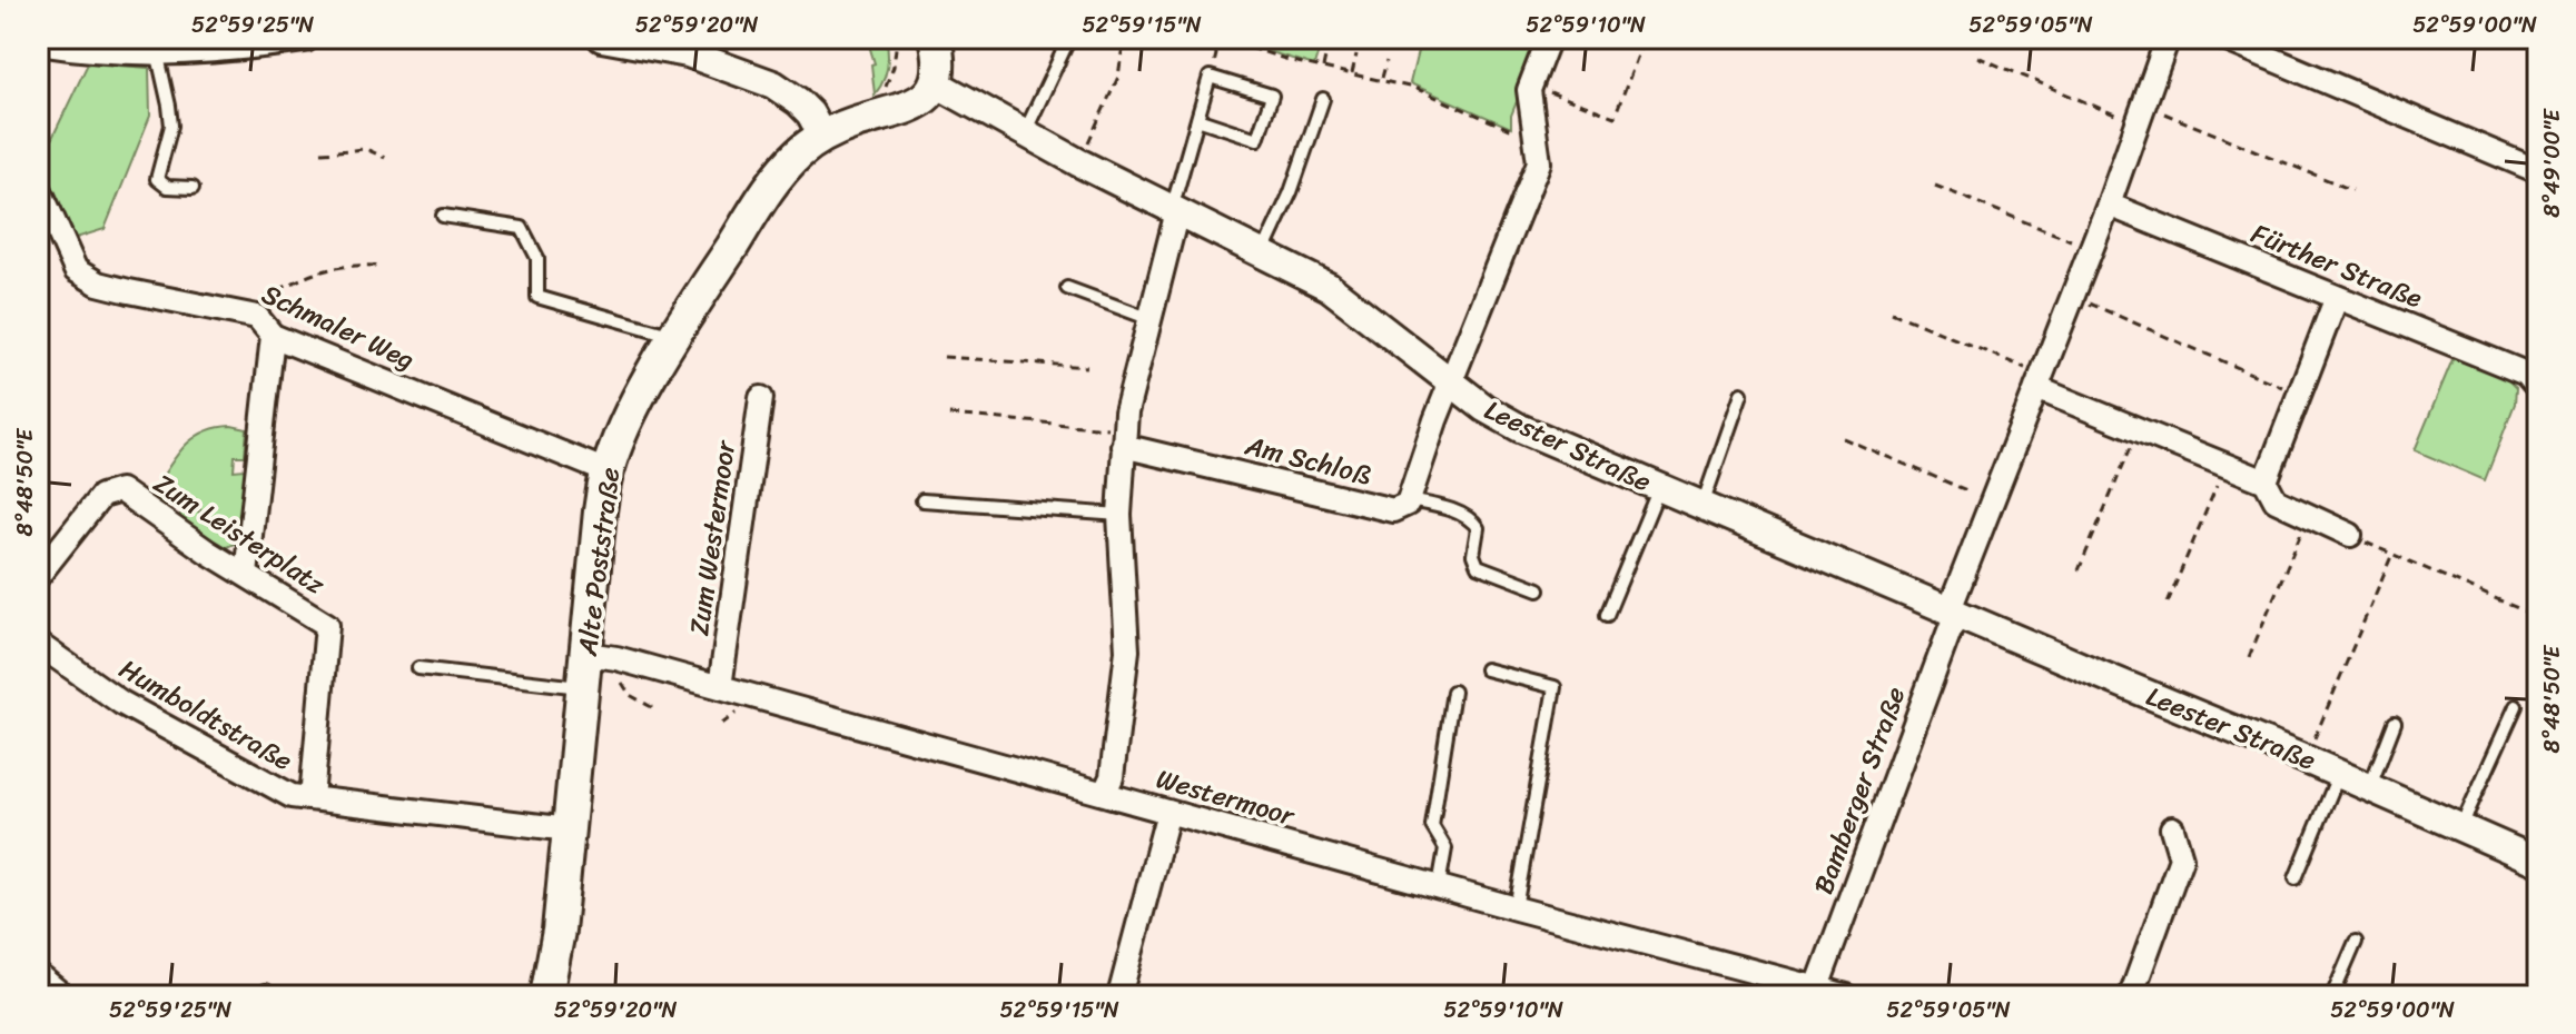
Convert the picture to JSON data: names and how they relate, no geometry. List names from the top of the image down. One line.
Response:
{"streets":{"main road":["Alte Poststraße"],"street":["Fürther Straße","Schmaler Weg","Leester Straße","Am Schloß","Zum Leisterplatz","Zum Westermoor","Humboldtstraße","Bamberger Straße","Westermoor"]},"crossings":[["Fürther Straße","Bamberger Straße"],["Schmaler Weg","Alte Poststraße"],["Leester Straße","Bamberger Straße"],["Zum Leisterplatz","Humboldtstraße"],["Zum Westermoor","Westermoor"],["Alte Poststraße","Humboldtstraße"],["Alte Poststraße","Westermoor"],["Bamberger Straße","Westermoor"]],"coordinates":["52°59'25\"N","52°59'20\"N","52°59'15\"N","52°59'10\"N","52°59'05\"N","52°59'00\"N","8°49'00\"E","8°48'50\"E"]}
